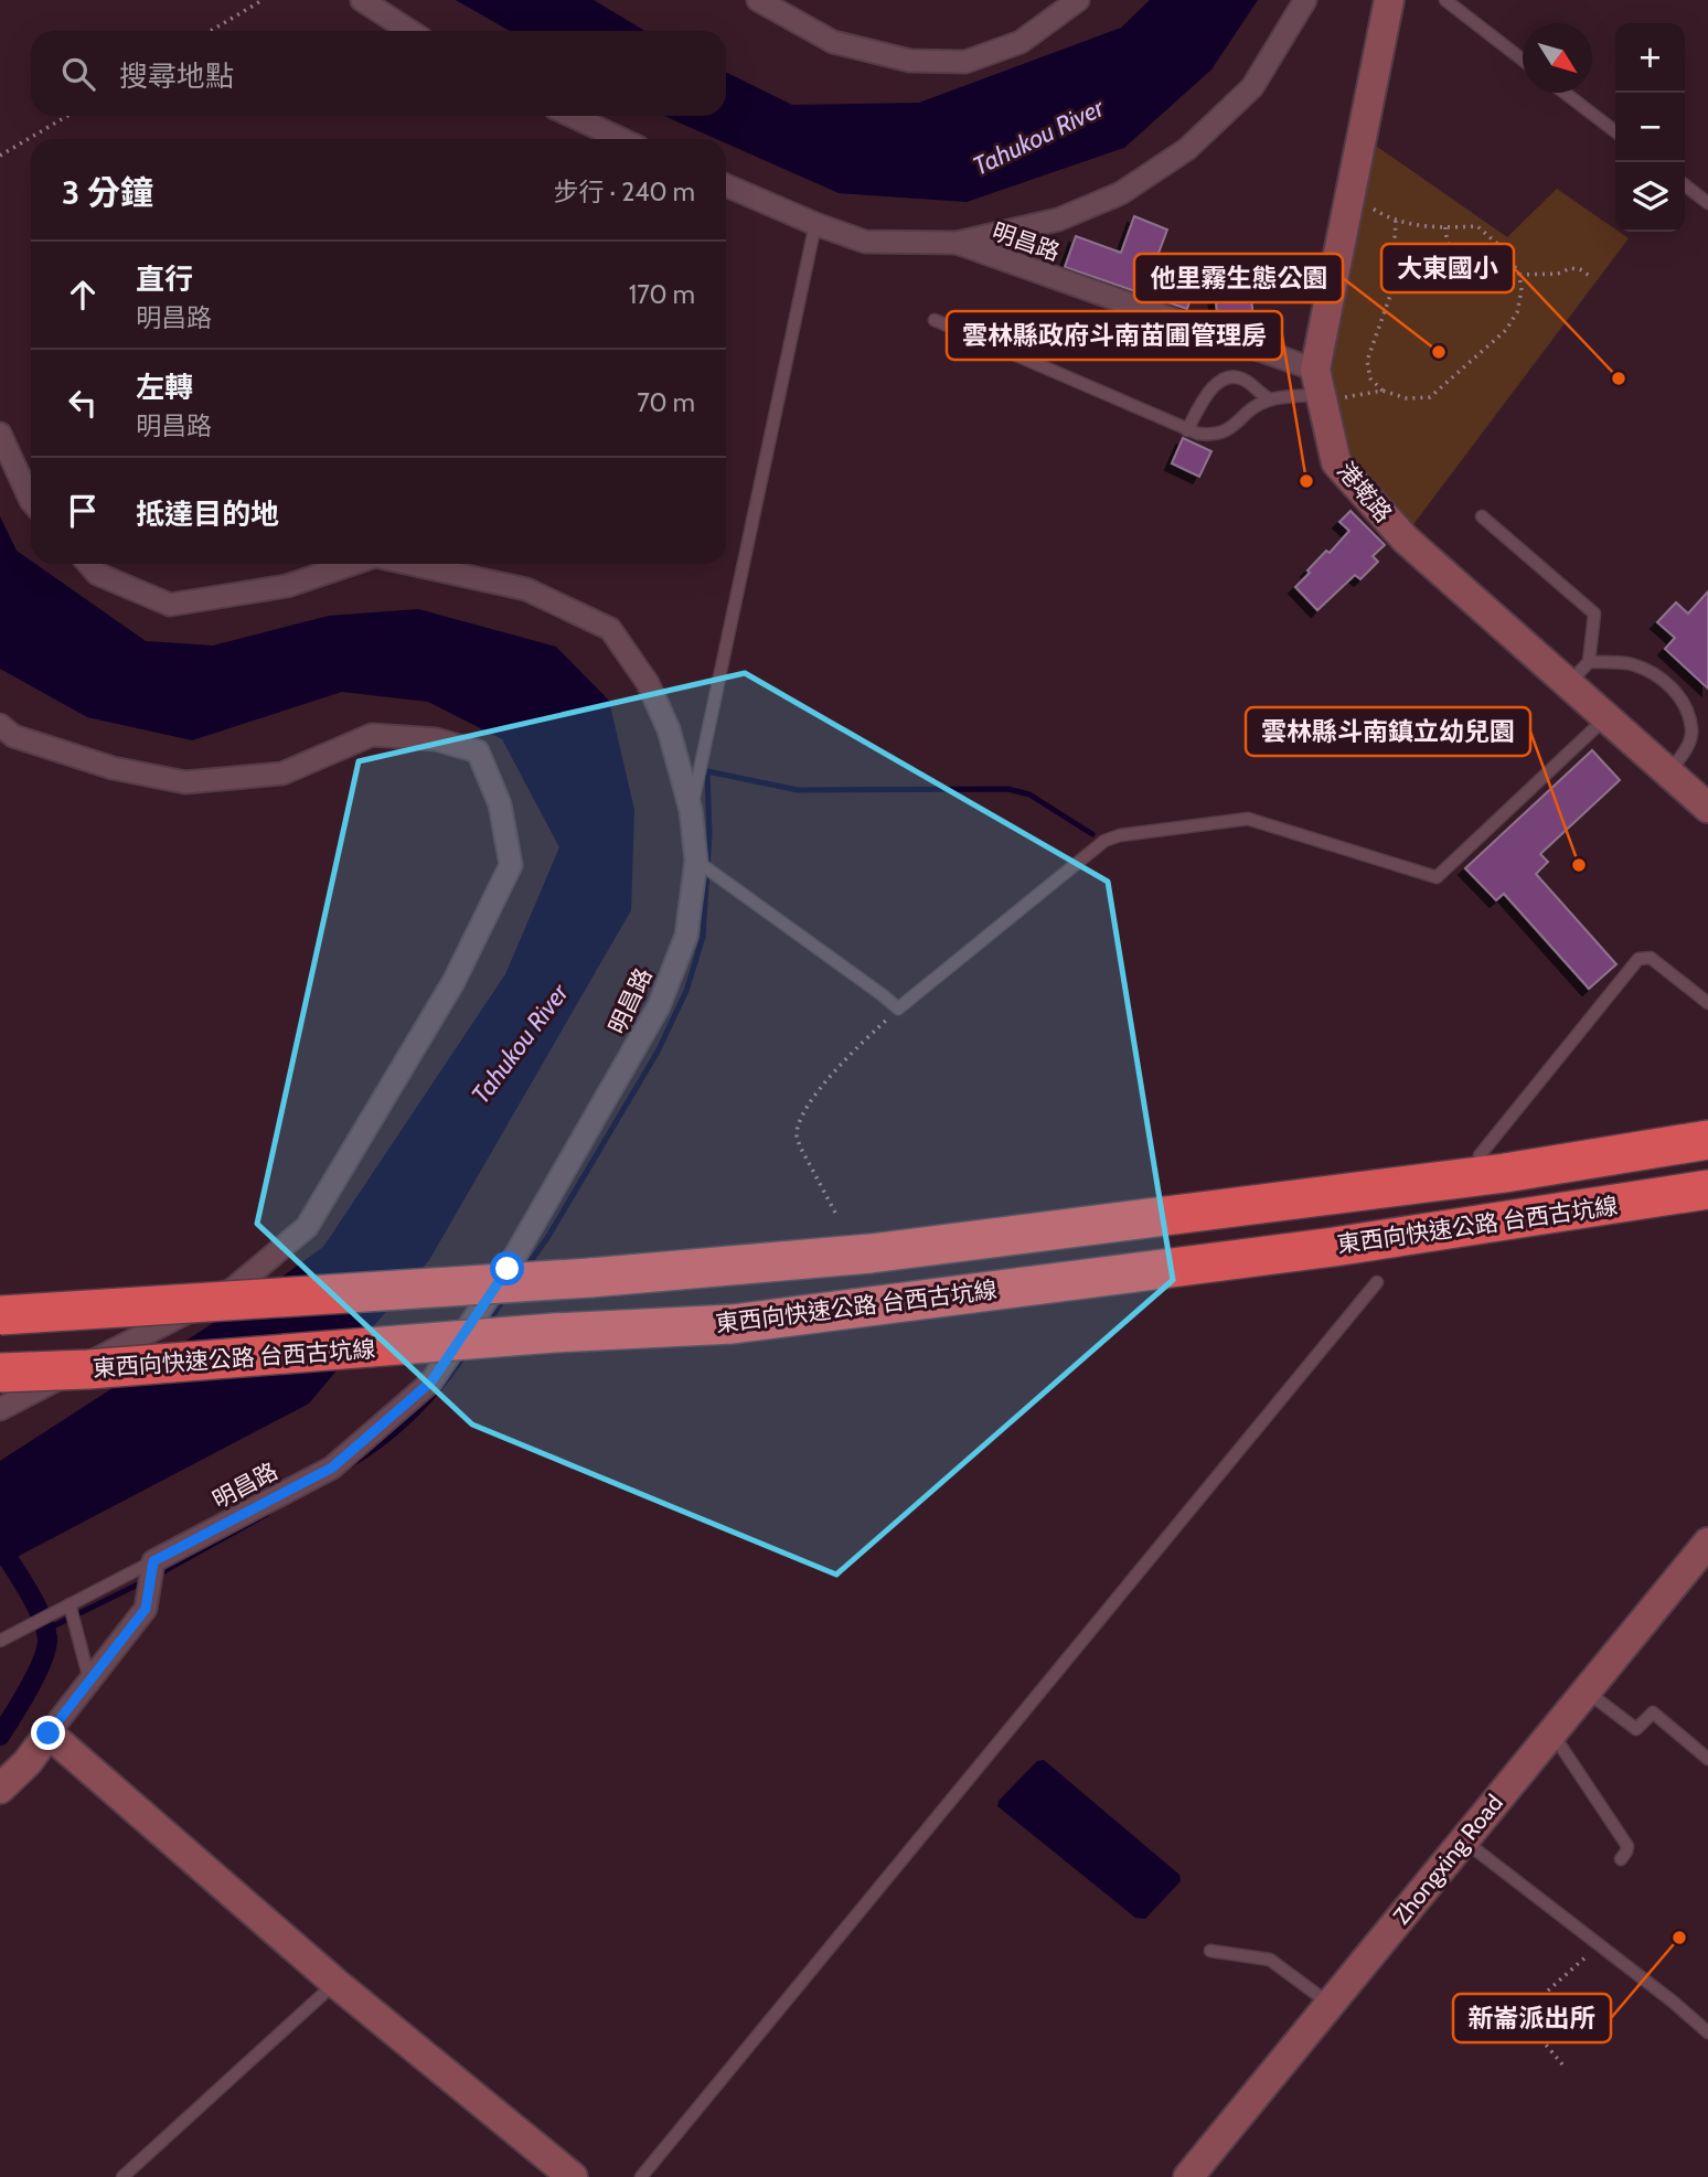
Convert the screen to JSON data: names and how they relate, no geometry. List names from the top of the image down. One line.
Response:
{"streets":{"highway":["東西向快速公路 台西古坑線"],"street":["明昌路","港墘路","Zhongxing Road"]},"crossings":[["明昌路","港墘路"]],"water":["Tahukou River"],"places":["他里霧生態公園","大東國小","雲林縣政府斗南苗圃管理房","雲林縣斗南鎮立幼兒園","新崙派出所"],"north":"bottom right","page":{"map_buttons":["+","−"],"search":"搜尋地點","heading":["3 分鐘","步行 · 240 m"],"list":[["直行","明昌路","170 m"],["左轉","明昌路","70 m"],"抵達目的地"]}}
